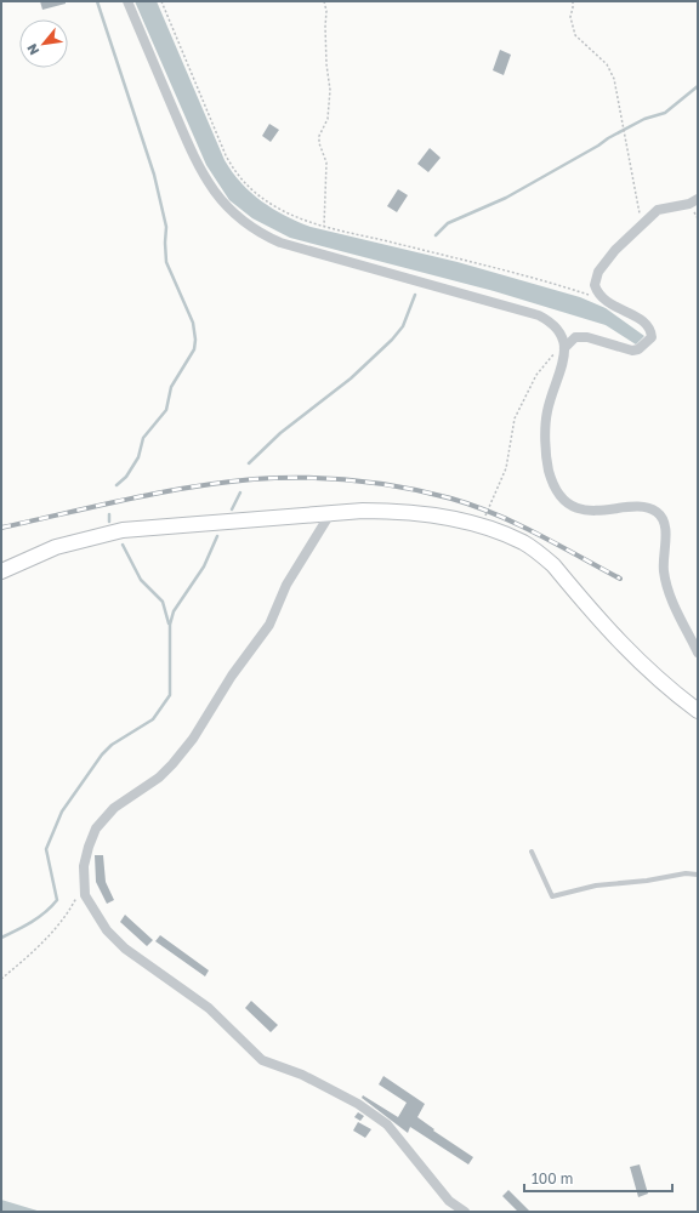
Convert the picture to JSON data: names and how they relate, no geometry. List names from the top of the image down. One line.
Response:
{"scale_bar":"100 m","north":"bottom left"}
